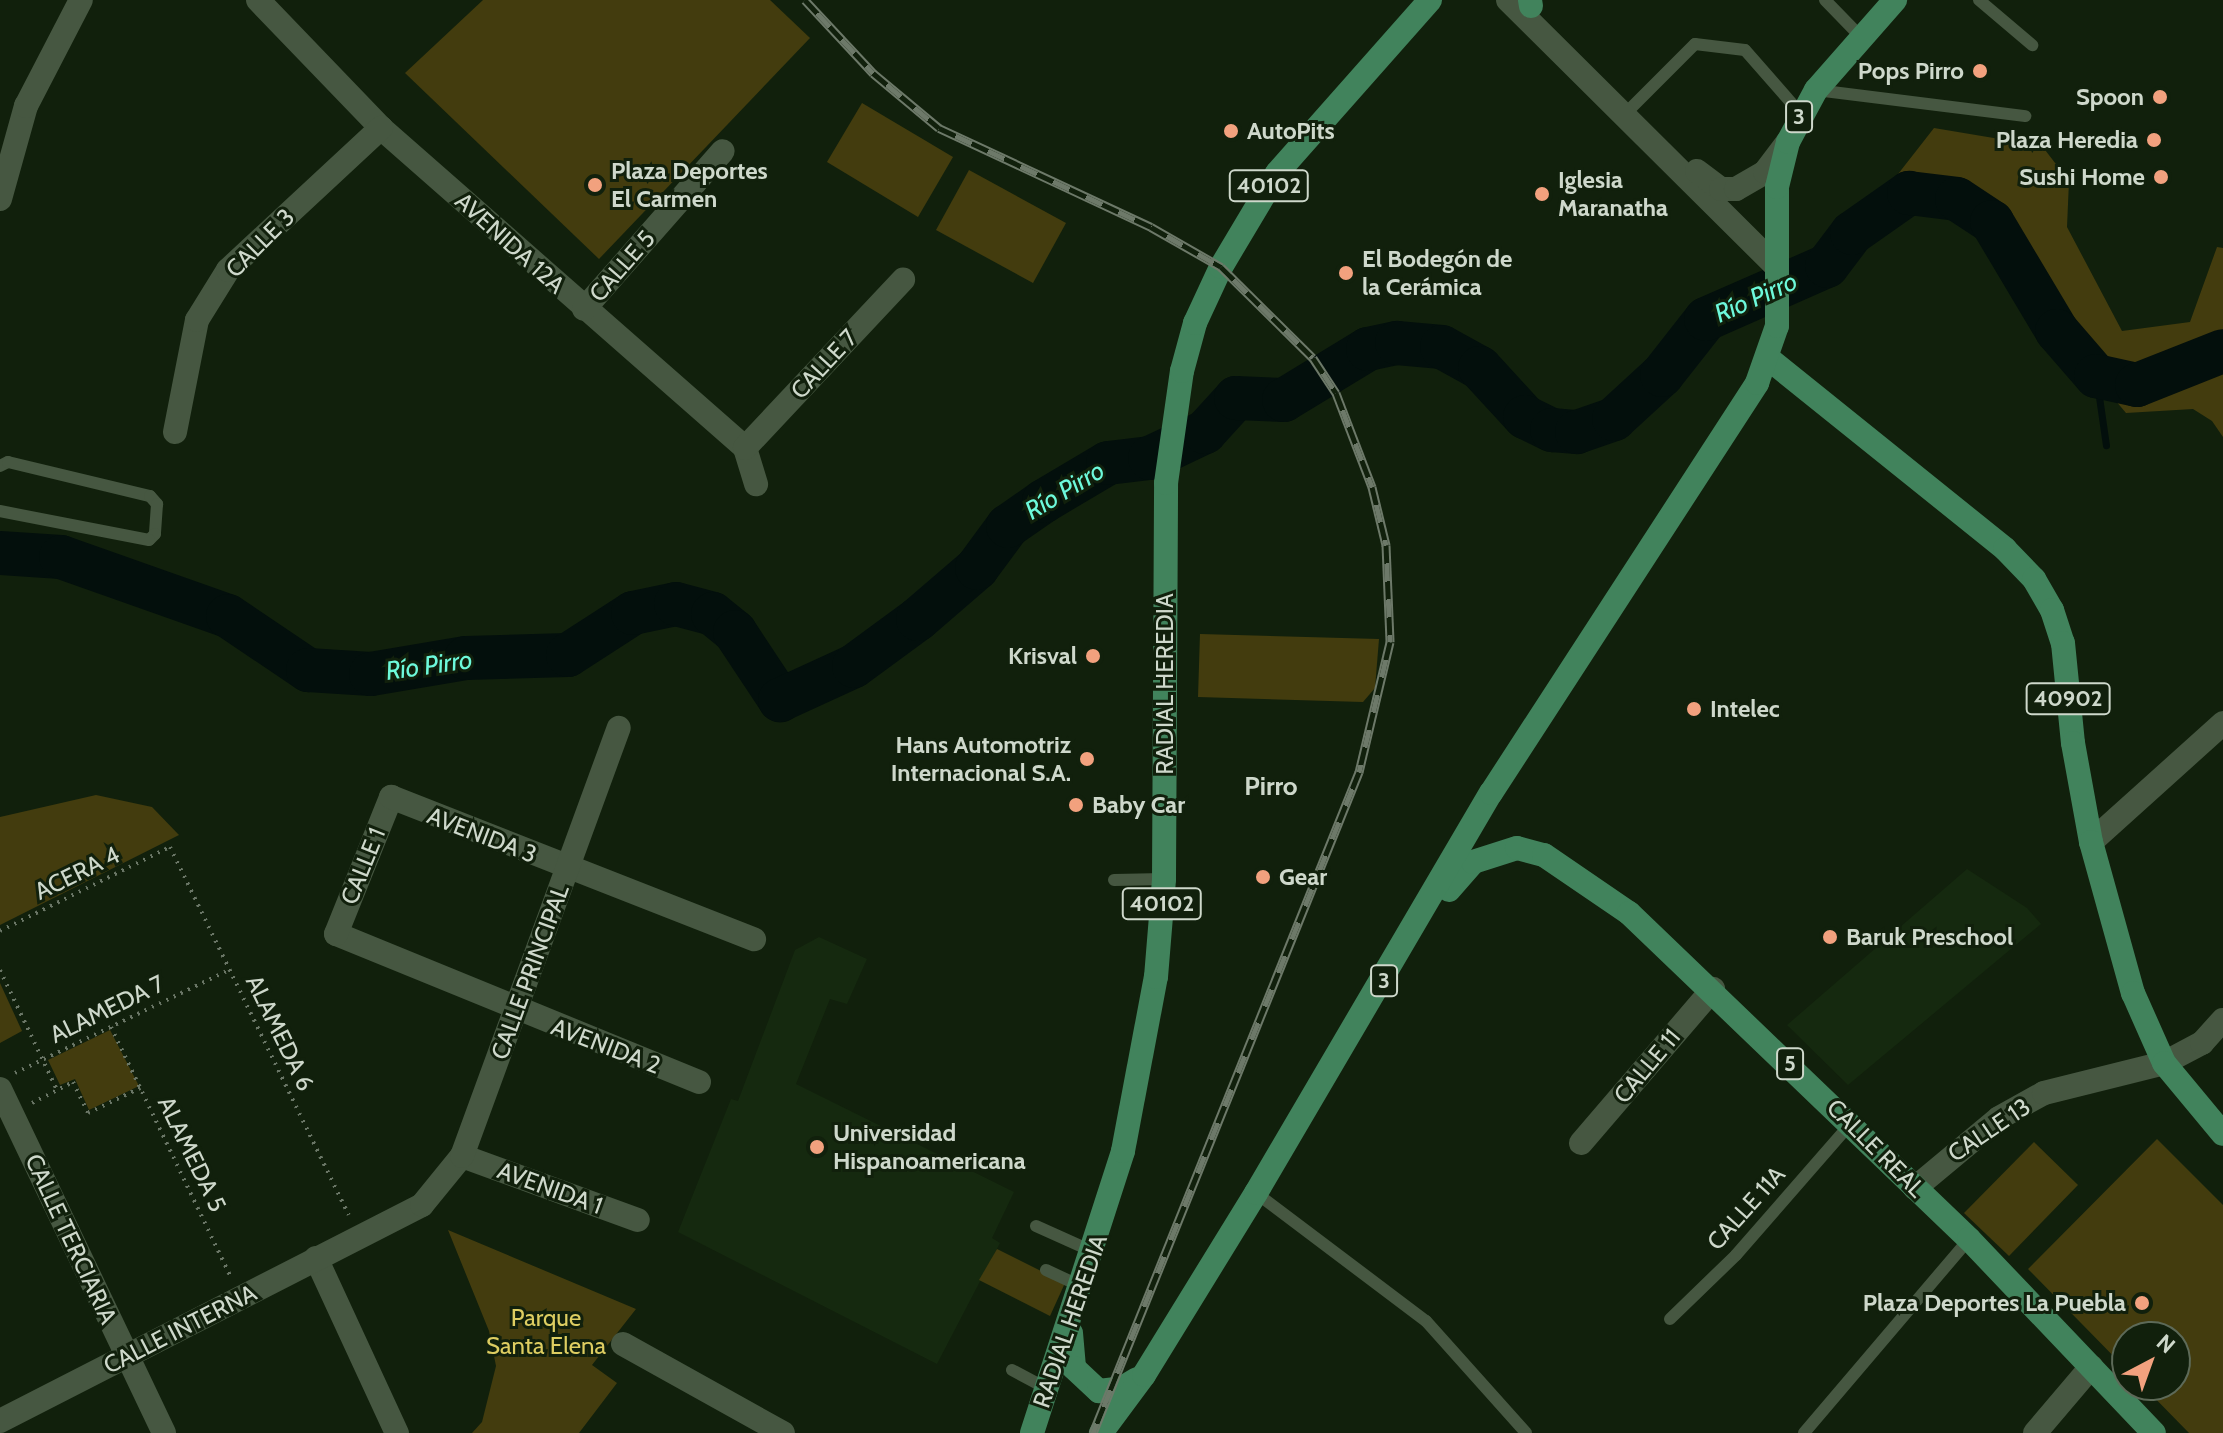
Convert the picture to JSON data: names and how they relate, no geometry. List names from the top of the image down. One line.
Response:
{"streets":{"main road":["3","40102","RADIAL HEREDIA","40902","5","CALLE REAL"],"street":["CALLE 3","AVENIDA 12A","CALLE 5","CALLE 7","AVENIDA 3","CALLE 1","CALLE PRINCIPAL","AVENIDA 2","CALLE 11","CALLE 13","AVENIDA 1","CALLE TERCIARIA","CALLE INTERNA"],"lane":["CALLE 11A"],"path":["ACERA 4","ALAMEDA 7","ALAMEDA 6","ALAMEDA 5"]},"crossings":[["3","40902"],["3","CALLE REAL"],["CALLE 3","AVENIDA 12A"],["AVENIDA 12A","CALLE 5"],["AVENIDA 12A","CALLE 7"],["40902","CALLE 13"],["AVENIDA 3","CALLE 1"],["AVENIDA 3","CALLE PRINCIPAL"],["CALLE 1","AVENIDA 2"],["ACERA 4","ALAMEDA 6"],["CALLE PRINCIPAL","ALAMEDA 6"],["CALLE PRINCIPAL","AVENIDA 2"],["CALLE PRINCIPAL","AVENIDA 1"],["CALLE PRINCIPAL","CALLE INTERNA"],["ALAMEDA 7","ALAMEDA 6"],["ALAMEDA 7","ALAMEDA 5"],["ALAMEDA 6","CALLE INTERNA"],["CALLE 11","CALLE REAL"],["CALLE 13","CALLE REAL"],["CALLE REAL","CALLE 11A"],["ALAMEDA 5","CALLE INTERNA"],["CALLE TERCIARIA","CALLE INTERNA"]],"districts":["Pirro"],"water":["Río Pirro"],"parks":["Parque Santa Elena"],"places":["Pops Pirro","Spoon","AutoPits","Plaza Heredia","Sushi Home","Plaza Deportes El Carmen","Iglesia Maranatha","El Bodegón de la Cerámica","Krisval","Intelec","Hans Automotriz Internacional S.A.","Baby Car","Gear","Baruk Preschool","Universidad Hispanoamericana","Plaza Deportes La Puebla"],"north":"top right"}
